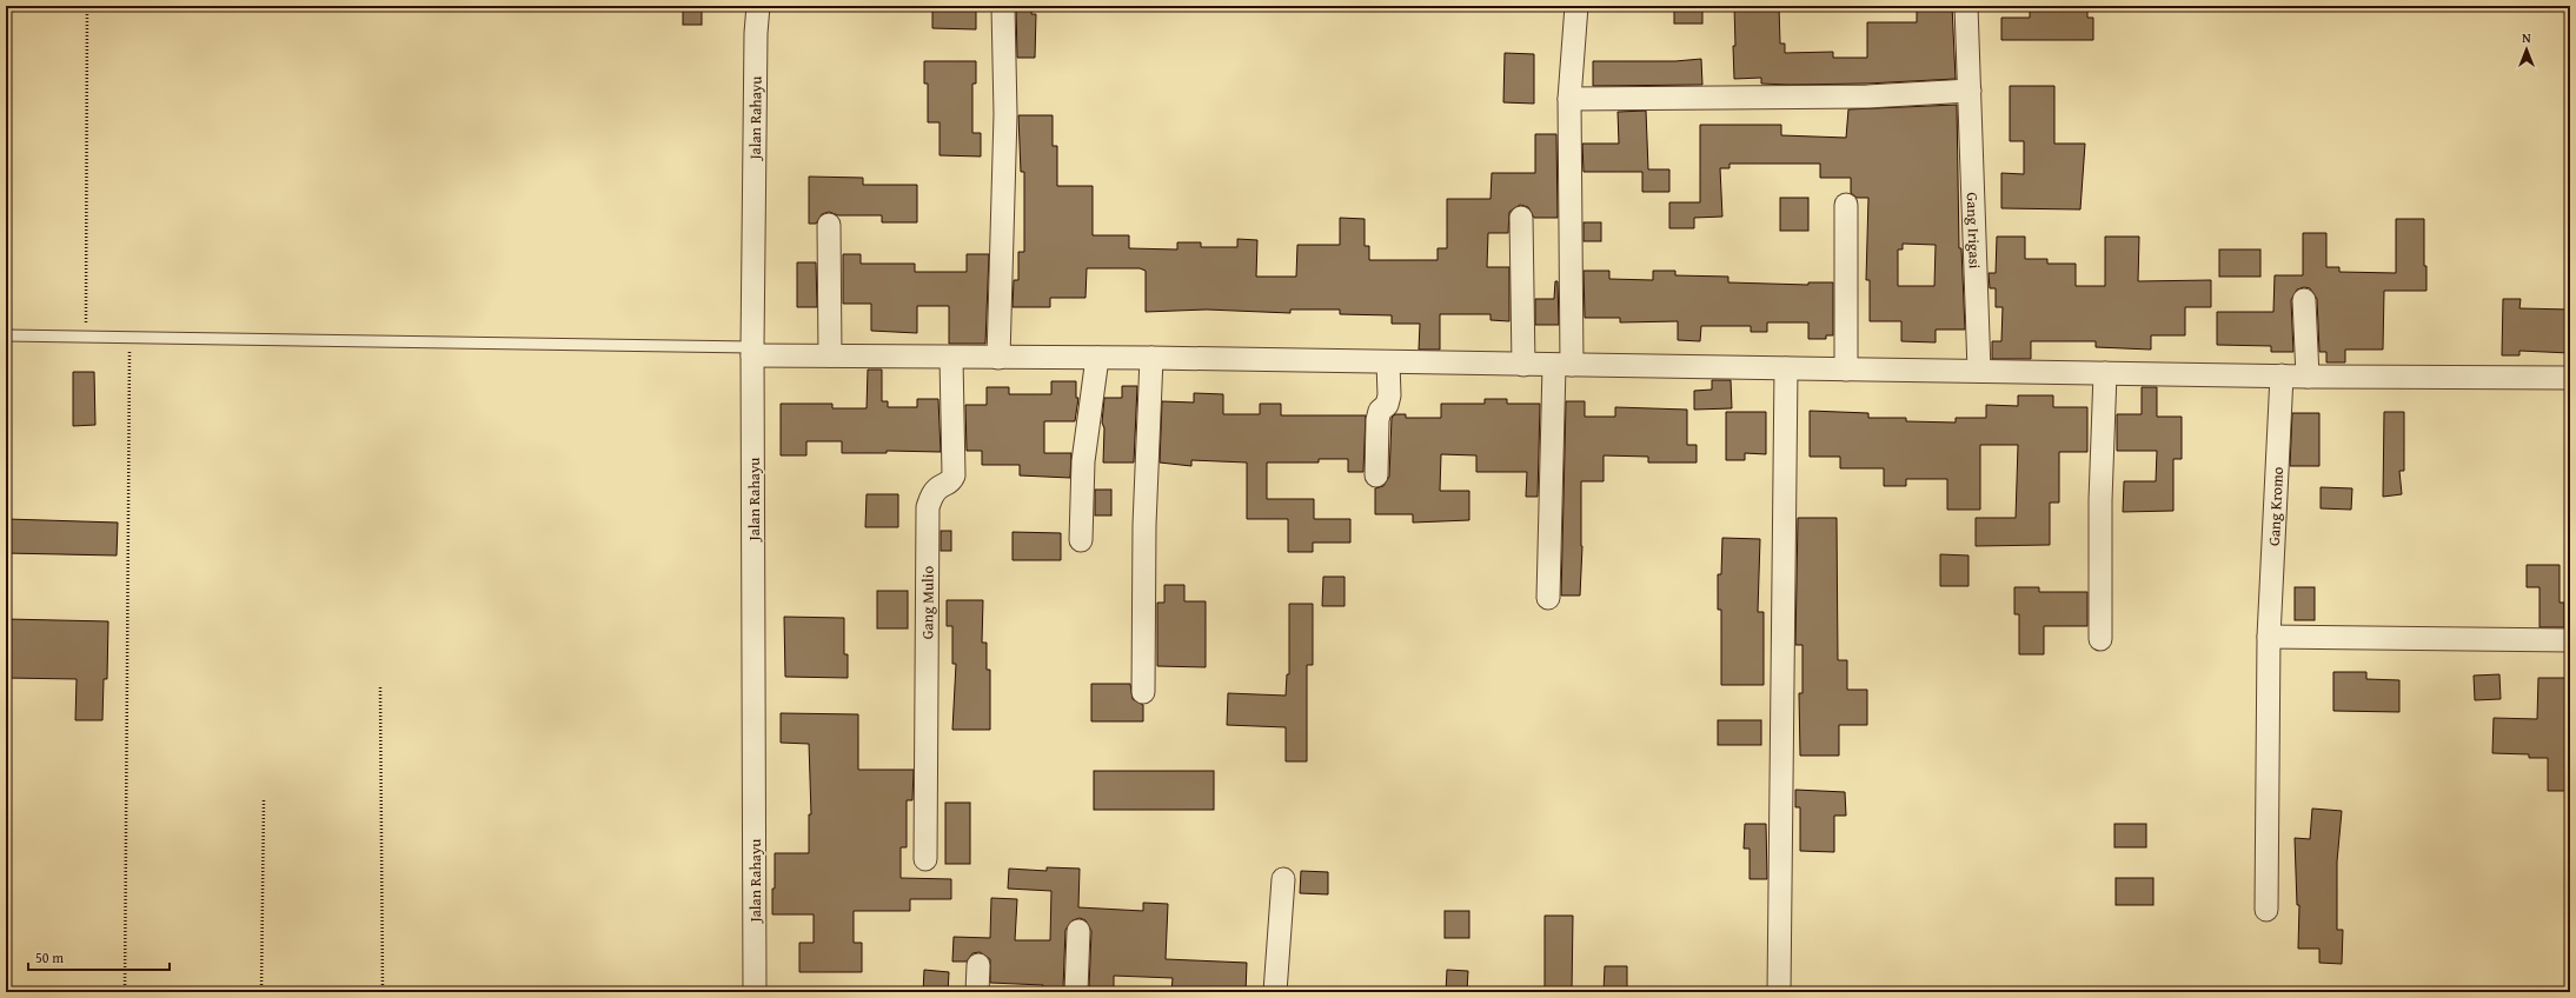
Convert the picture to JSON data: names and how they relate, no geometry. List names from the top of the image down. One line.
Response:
{"streets":{"street":["Jalan Rahayu","Gang Irigasi","Gang Kromo","Gang Mulio"]},"scale_bar":"50 m","north":"top"}
